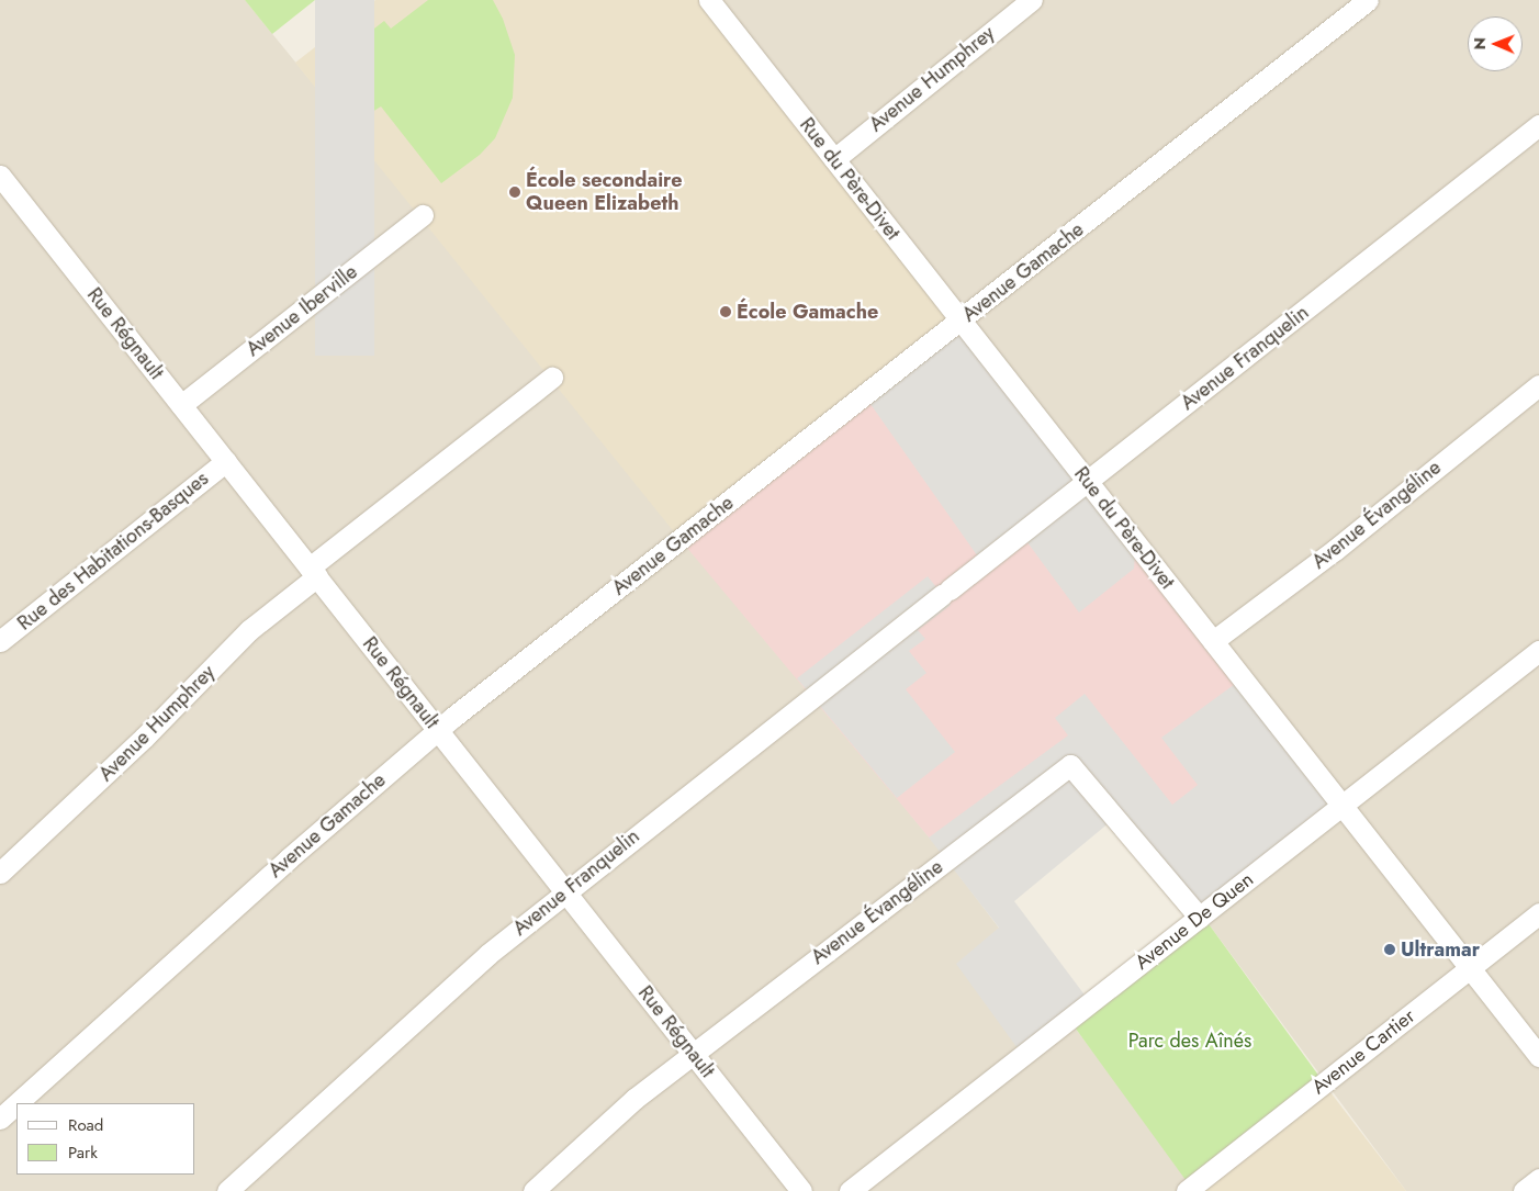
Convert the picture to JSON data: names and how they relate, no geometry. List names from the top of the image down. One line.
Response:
{"streets":{"street":["Avenue Humphrey","Rue du Père-Divet","Avenue Gamache","Avenue Iberville","Rue Régnault","Avenue Franquelin","Avenue Évangéline","Rue des Habitations-Basques","Avenue De Quen","Avenue Cartier"]},"crossings":[["Avenue Humphrey","Rue du Père-Divet"],["Avenue Humphrey","Rue Régnault"],["Rue du Père-Divet","Avenue Gamache"],["Rue du Père-Divet","Avenue Franquelin"],["Rue du Père-Divet","Avenue Évangéline"],["Rue du Père-Divet","Avenue De Quen"],["Rue du Père-Divet","Avenue Cartier"],["Avenue Gamache","Rue Régnault"],["Avenue Iberville","Rue Régnault"],["Rue Régnault","Avenue Franquelin"],["Rue Régnault","Avenue Évangéline"],["Rue Régnault","Rue des Habitations-Basques"],["Avenue Évangéline","Avenue De Quen"]],"parks":["Parc des Aînés"],"places":["École secondaire Queen Elizabeth","École Gamache","Ultramar"],"legend":["Road","Park"],"north":"left"}
